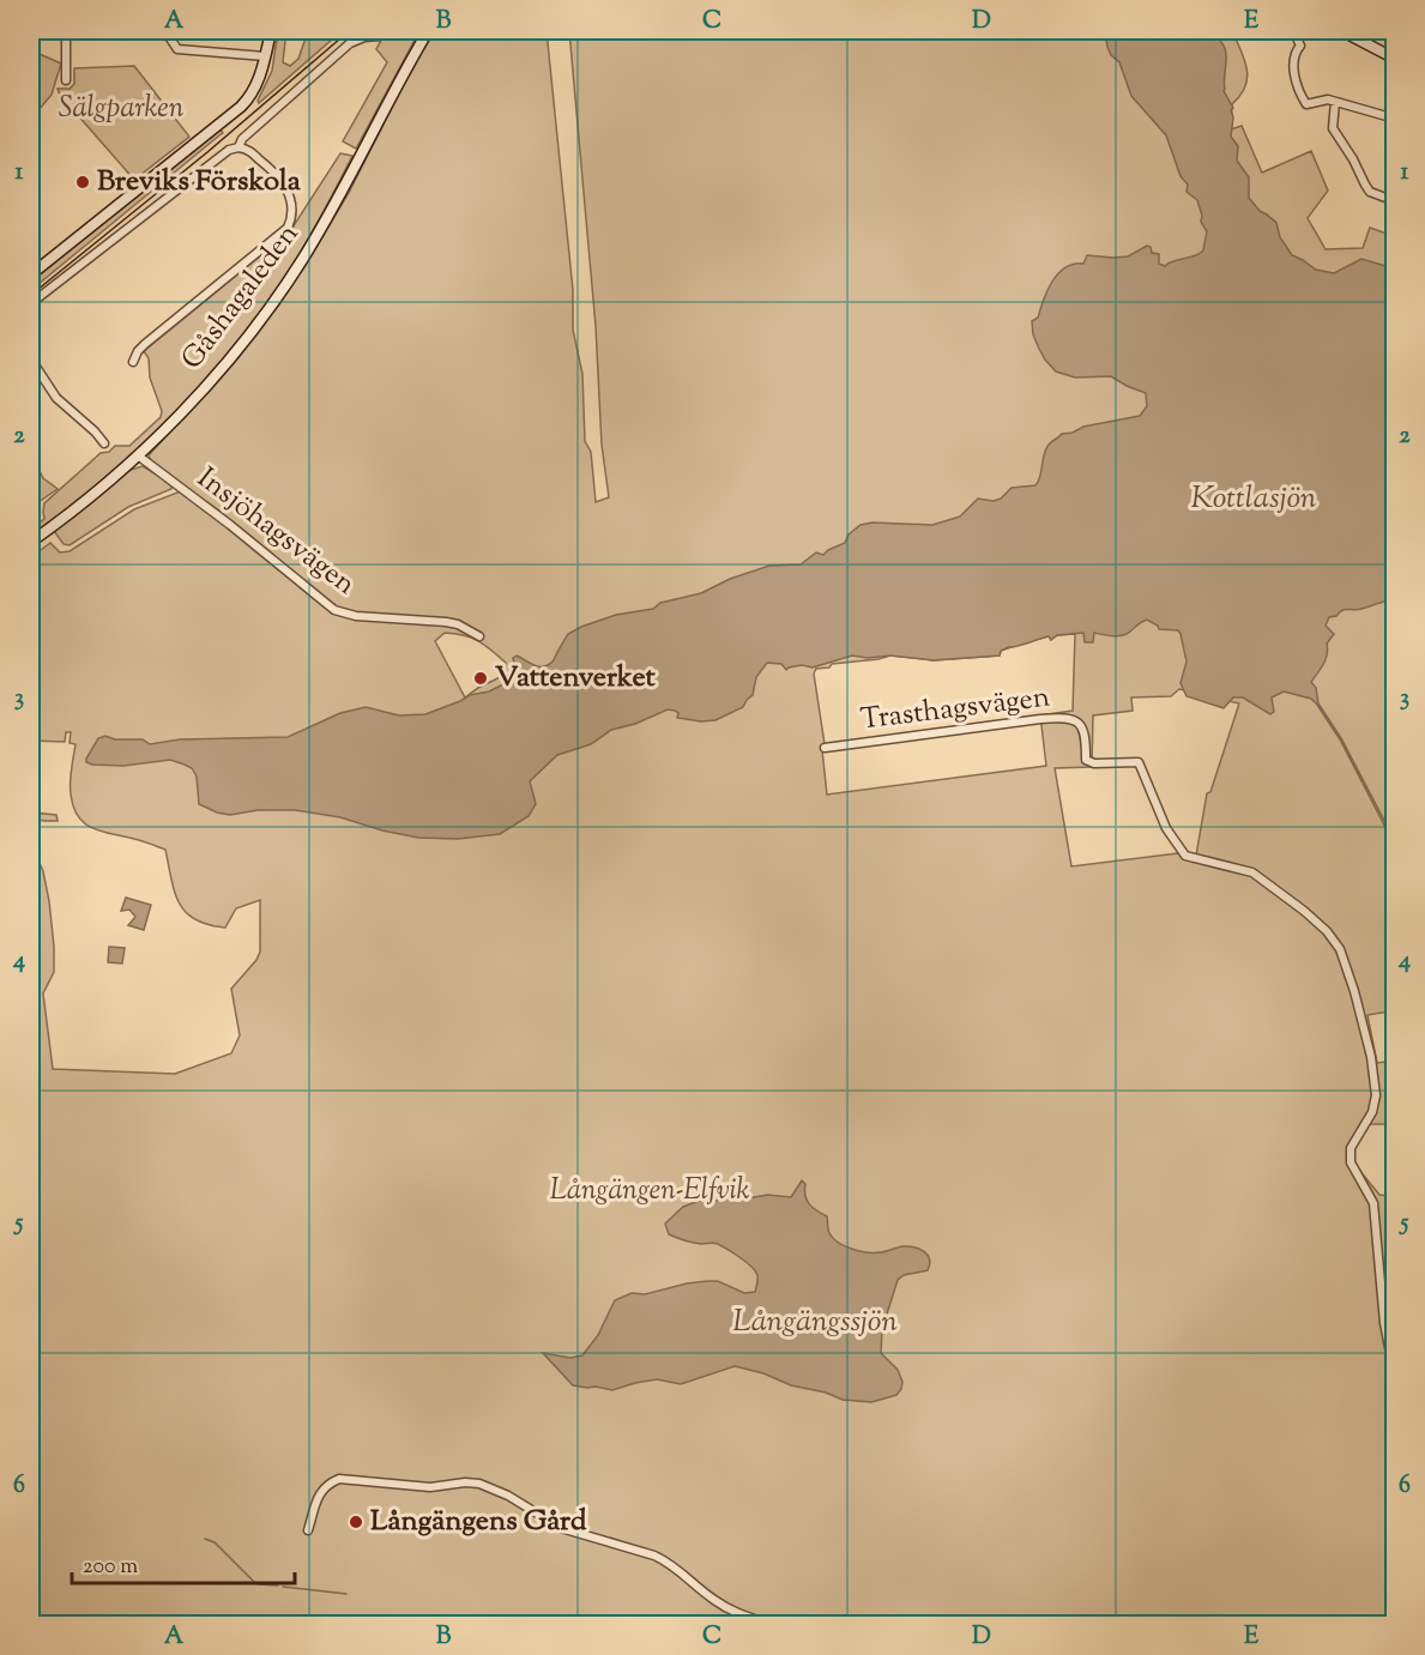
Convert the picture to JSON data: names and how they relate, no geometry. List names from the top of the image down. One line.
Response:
{"streets":{"main road":["Gåshagaleden"],"street":["Insjöhagsvägen","Trasthagsvägen"]},"crossings":[["Gåshagaleden","Insjöhagsvägen"]],"water":["Kottlasjön","Långängssjön"],"parks":["Sälgparken","Långängen-Elfvik"],"places":["Breviks Förskola","Vattenverket","Långängens Gård"],"scale_bar":"200 m","grid":{"columns":["A","B","C","D","E"],"rows":["1","2","3","4","5","6"]}}
